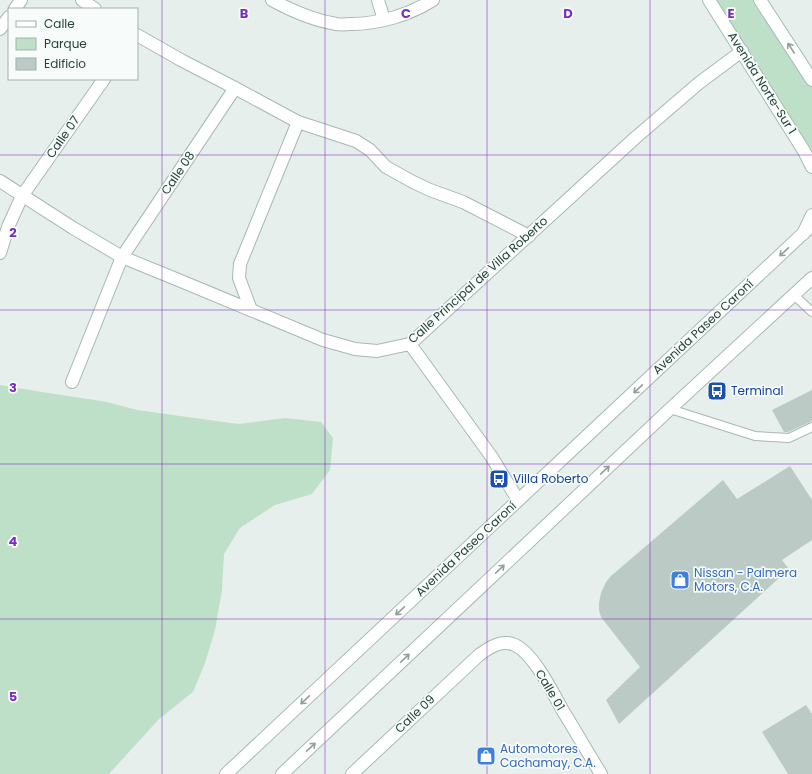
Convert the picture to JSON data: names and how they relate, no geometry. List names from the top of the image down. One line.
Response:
{"streets":{"street":["Avenida Norte-Sur 1","Calle 07","Calle 08","Calle Principal de Villa Roberto","Avenida Paseo Caroní","Calle 01","Calle 09"]},"crossings":[["Avenida Norte-Sur 1","Calle Principal de Villa Roberto"],["Calle 07","Calle Principal de Villa Roberto"],["Calle 08","Calle Principal de Villa Roberto"],["Calle 01","Calle 09"]],"places":{"bus stop":["Terminal","Villa Roberto"],"shop":["Nissan - Palmera Motors, C.A.","Automotores Cachamay, C.A."]},"legend":["Calle","Parque","Edificio"],"grid":{"columns":["B","C","D","E"],"rows":["2","3","4","5"]}}
